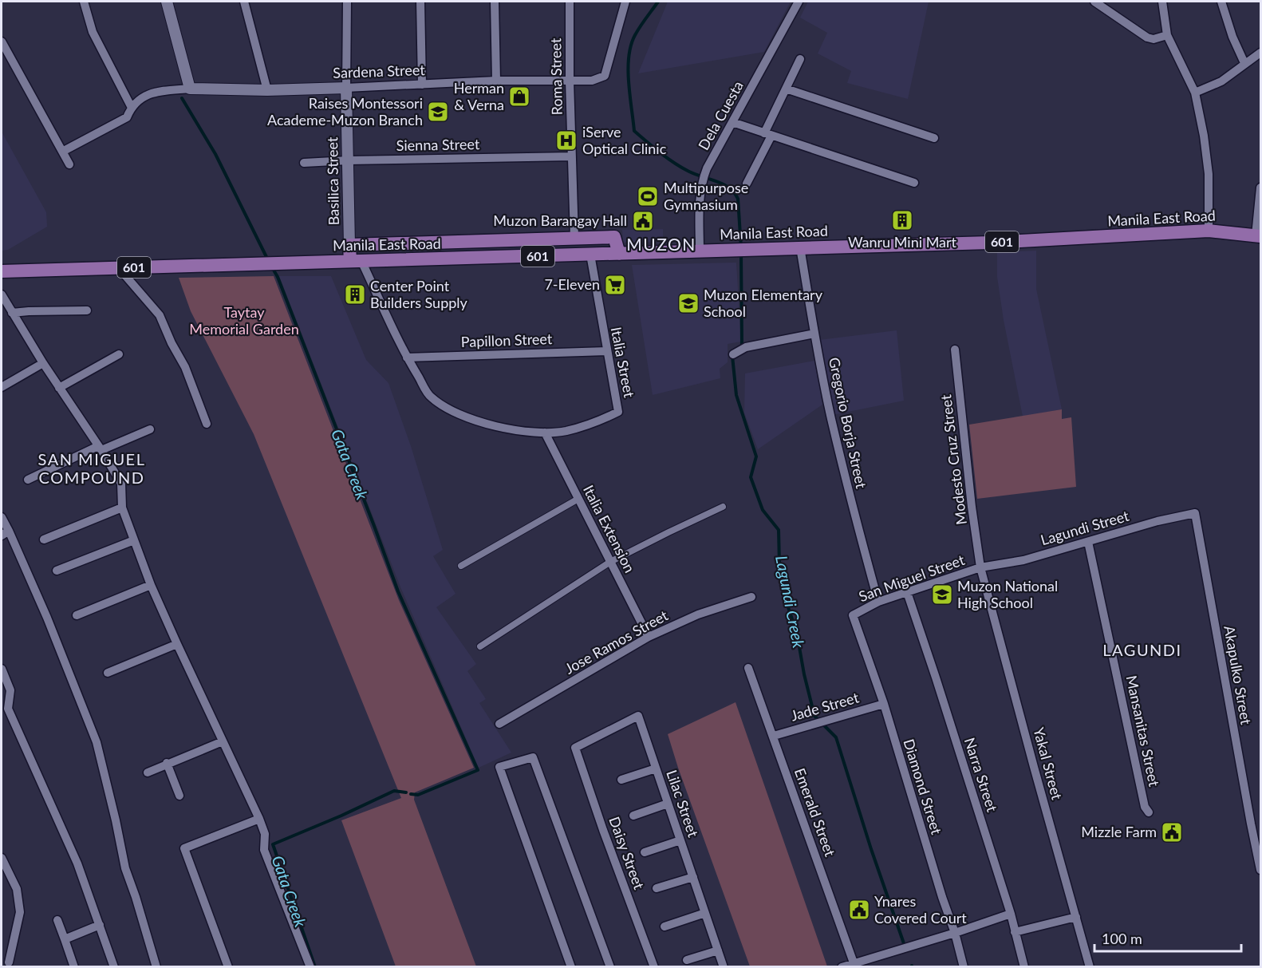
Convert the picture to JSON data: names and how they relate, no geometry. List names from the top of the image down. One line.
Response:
{"streets":{"main road":["Manila East Road","601"],"street":["Sardena Street","Roma Street","Dela Cuesta","Sienna Street","Basilica Street","Papillon Street","Italia Street","Gregorio Borja Street","Modesto Cruz Street","Lagundi Street","Italia Extension","San Miguel Street","Jose Ramos Street","Akapulko Street","Jade Street","Mansanitas Street","Yakal Street","Narra Street","Diamond Street","Lilac Street","Emerald Street","Daisy Street"]},"crossings":[["Sardena Street","Roma Street"],["Sardena Street","Basilica Street"],["Roma Street","Sienna Street"],["Dela Cuesta","Manila East Road"],["Sienna Street","Basilica Street"],["Manila East Road","Italia Street"],["Manila East Road","Gregorio Borja Street"],["Papillon Street","Italia Street"],["Italia Street","Italia Extension"],["Gregorio Borja Street","San Miguel Street"],["Modesto Cruz Street","Lagundi Street"],["Modesto Cruz Street","San Miguel Street"],["Modesto Cruz Street","Yakal Street"],["Lagundi Street","San Miguel Street"],["Lagundi Street","Akapulko Street"],["Lagundi Street","Mansanitas Street"],["Lagundi Street","Yakal Street"],["Italia Extension","Jose Ramos Street"],["San Miguel Street","Yakal Street"],["San Miguel Street","Narra Street"],["San Miguel Street","Diamond Street"],["Jade Street","Diamond Street"],["Jade Street","Emerald Street"],["Lilac Street","Daisy Street"]],"districts":["MUZON","SAN MIGUEL COMPOUND","LAGUNDI"],"water":["Gata Creek","Lagundi Creek"],"parks":["Taytay Memorial Garden"],"places":{"shop":["Herman & Verna"],"school or university":["Raises Montessori Academe-Muzon Branch","Muzon Elementary School","Muzon National High School"],"hospital":["iServe Optical Clinic"],"sports":["Multipurpose Gymnasium"],"building":["Wanru Mini Mart","Center Point Builders Supply"],"public building":["Muzon Barangay Hall","Mizzle Farm","Ynares Covered Court"],"supermarket":["7-Eleven"]},"scale_bar":"100 m"}
